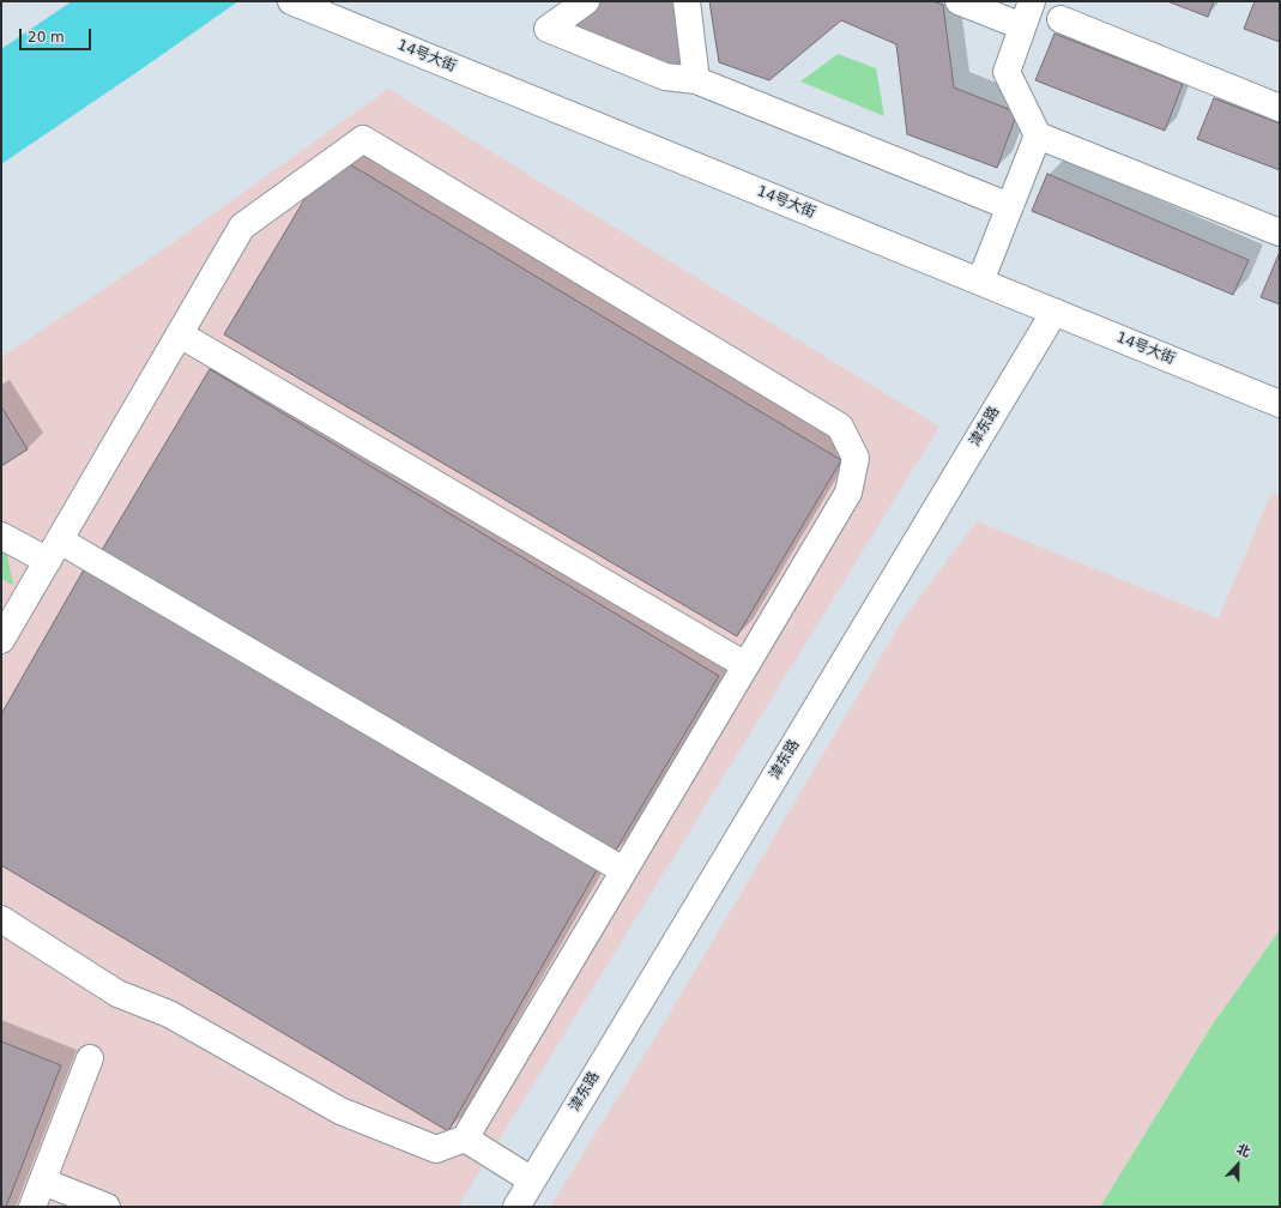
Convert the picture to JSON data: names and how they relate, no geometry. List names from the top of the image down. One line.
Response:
{"streets":{"street":["14号大街","津东路"]},"crossings":[["14号大街","津东路"]],"scale_bar":"20 m","north":"top"}
